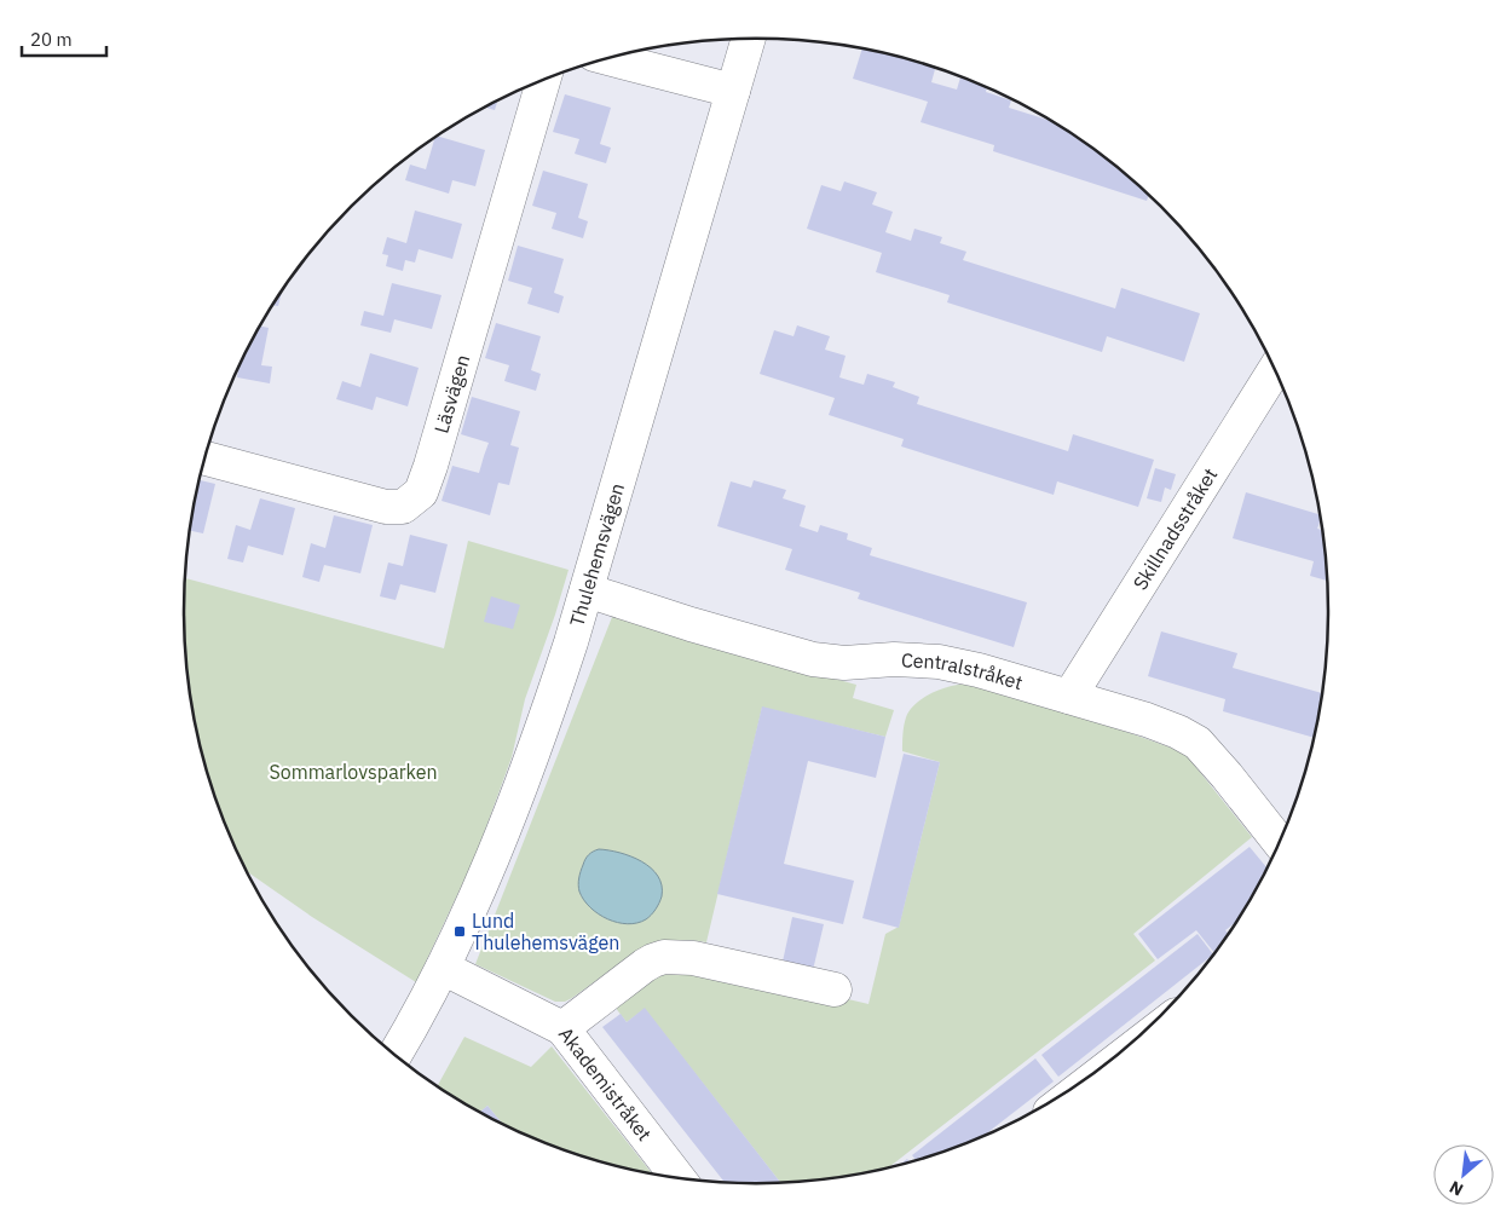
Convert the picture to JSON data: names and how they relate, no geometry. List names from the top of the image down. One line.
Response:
{"streets":{"street":["Läsvägen","Skillnadsstråket","Thulehemsvägen","Centralstråket","Akademistråket"]},"crossings":[["Skillnadsstråket","Centralstråket"],["Thulehemsvägen","Centralstråket"],["Thulehemsvägen","Akademistråket"]],"parks":["Sommarlovsparken"],"places":{"transit":["Lund Thulehemsvägen"]},"scale_bar":"20 m","north":"bottom left"}
